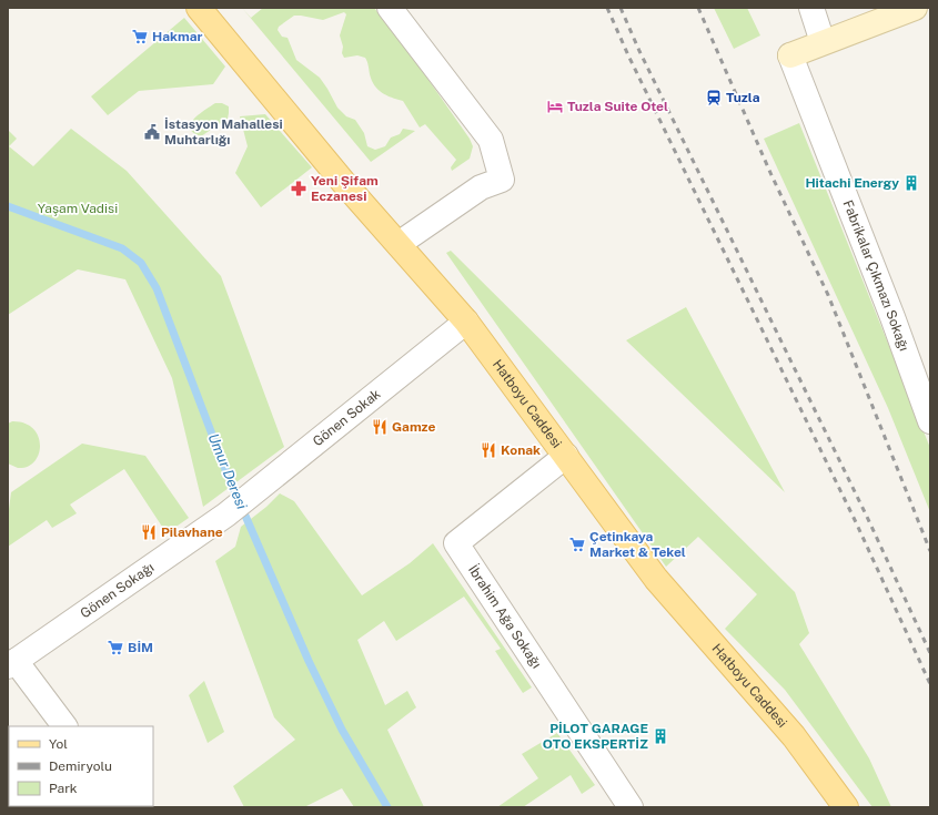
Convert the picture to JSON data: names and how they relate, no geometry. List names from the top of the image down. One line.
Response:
{"streets":{"main road":["Hatboyu Caddesi"],"street":["Fabrikalar Çıkmazı Sokağı","Gönen Sokak","Gönen Sokağı","İbrahim Ağa Sokağı"]},"crossings":[["Hatboyu Caddesi","Gönen Sokak"],["Hatboyu Caddesi","İbrahim Ağa Sokağı"],["Gönen Sokak","Gönen Sokağı"]],"water":["Umur Deresi"],"parks":["Yaşam Vadisi"],"places":{"supermarket":["Hakmar","Çetinkaya Market & Tekel","BİM"],"station":["Tuzla"],"hotel":["Tuzla Suite Otel"],"public building":["İstasyon Mahallesi Muhtarlığı"],"building":["Hitachi Energy","PİLOT GARAGE OTO EKSPERTİZ"],"pharmacy":["Yeni Şifam Eczanesi"],"restaurant":["Gamze","Konak","Pilavhane"]},"legend":["Yol","Demiryolu","Park"]}
